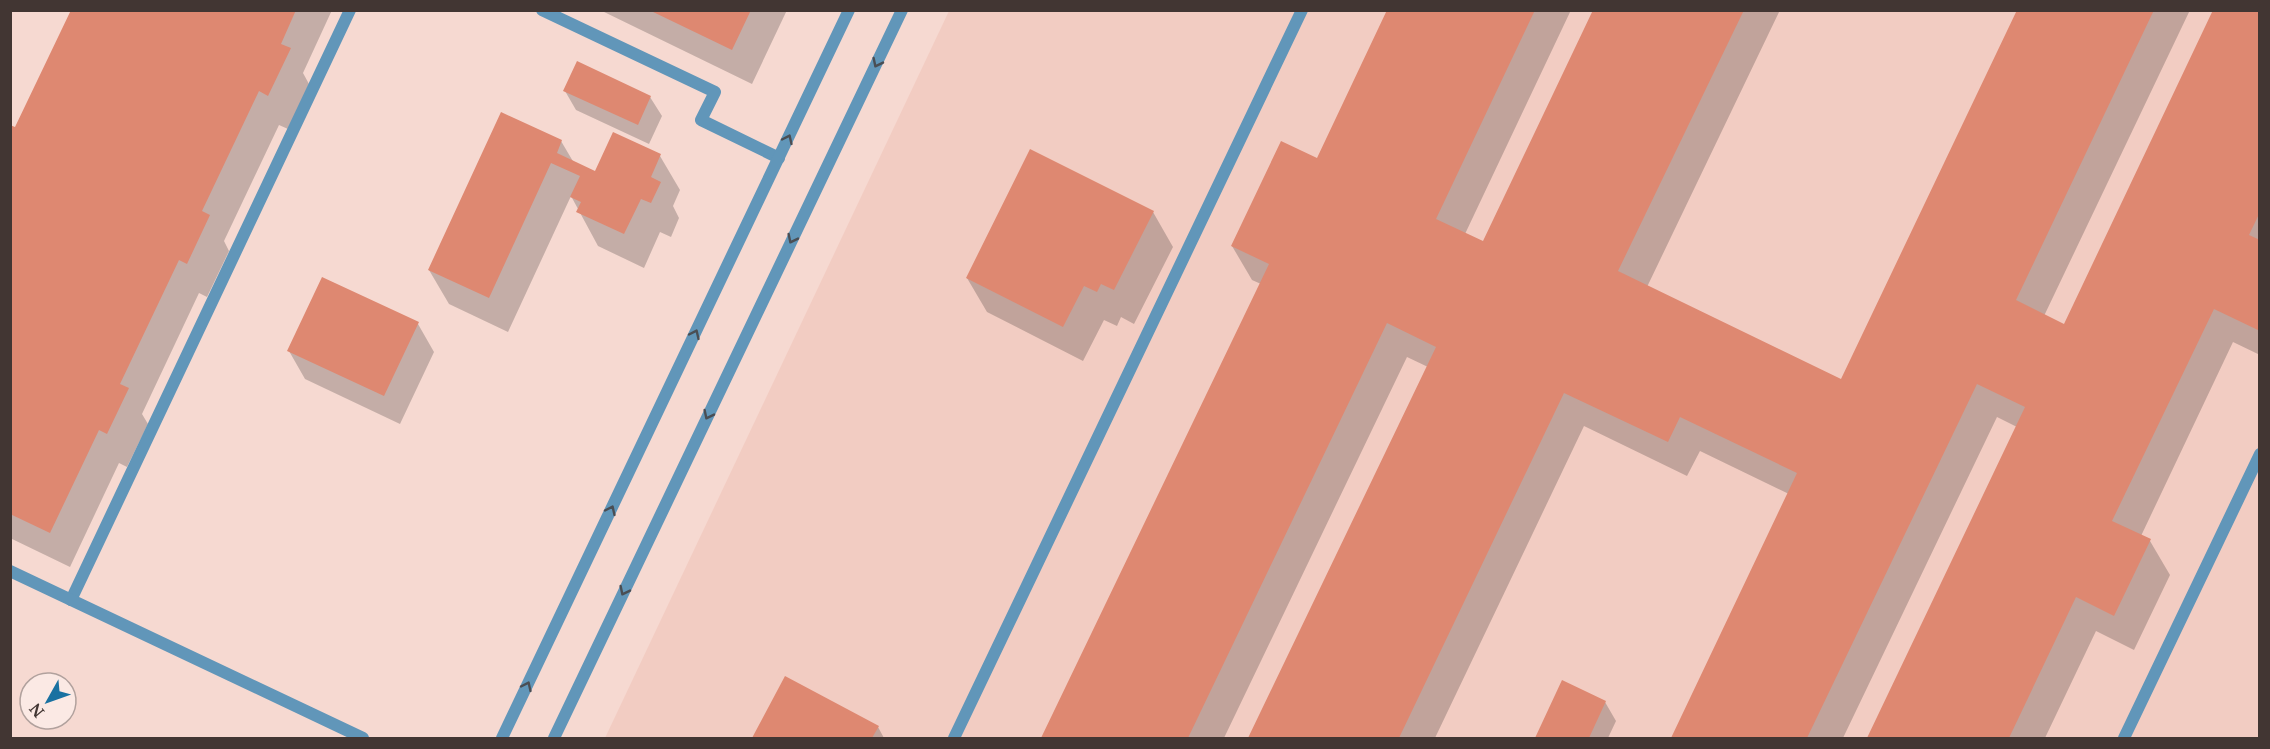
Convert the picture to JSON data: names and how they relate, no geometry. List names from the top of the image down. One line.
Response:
{"north":"bottom left"}
